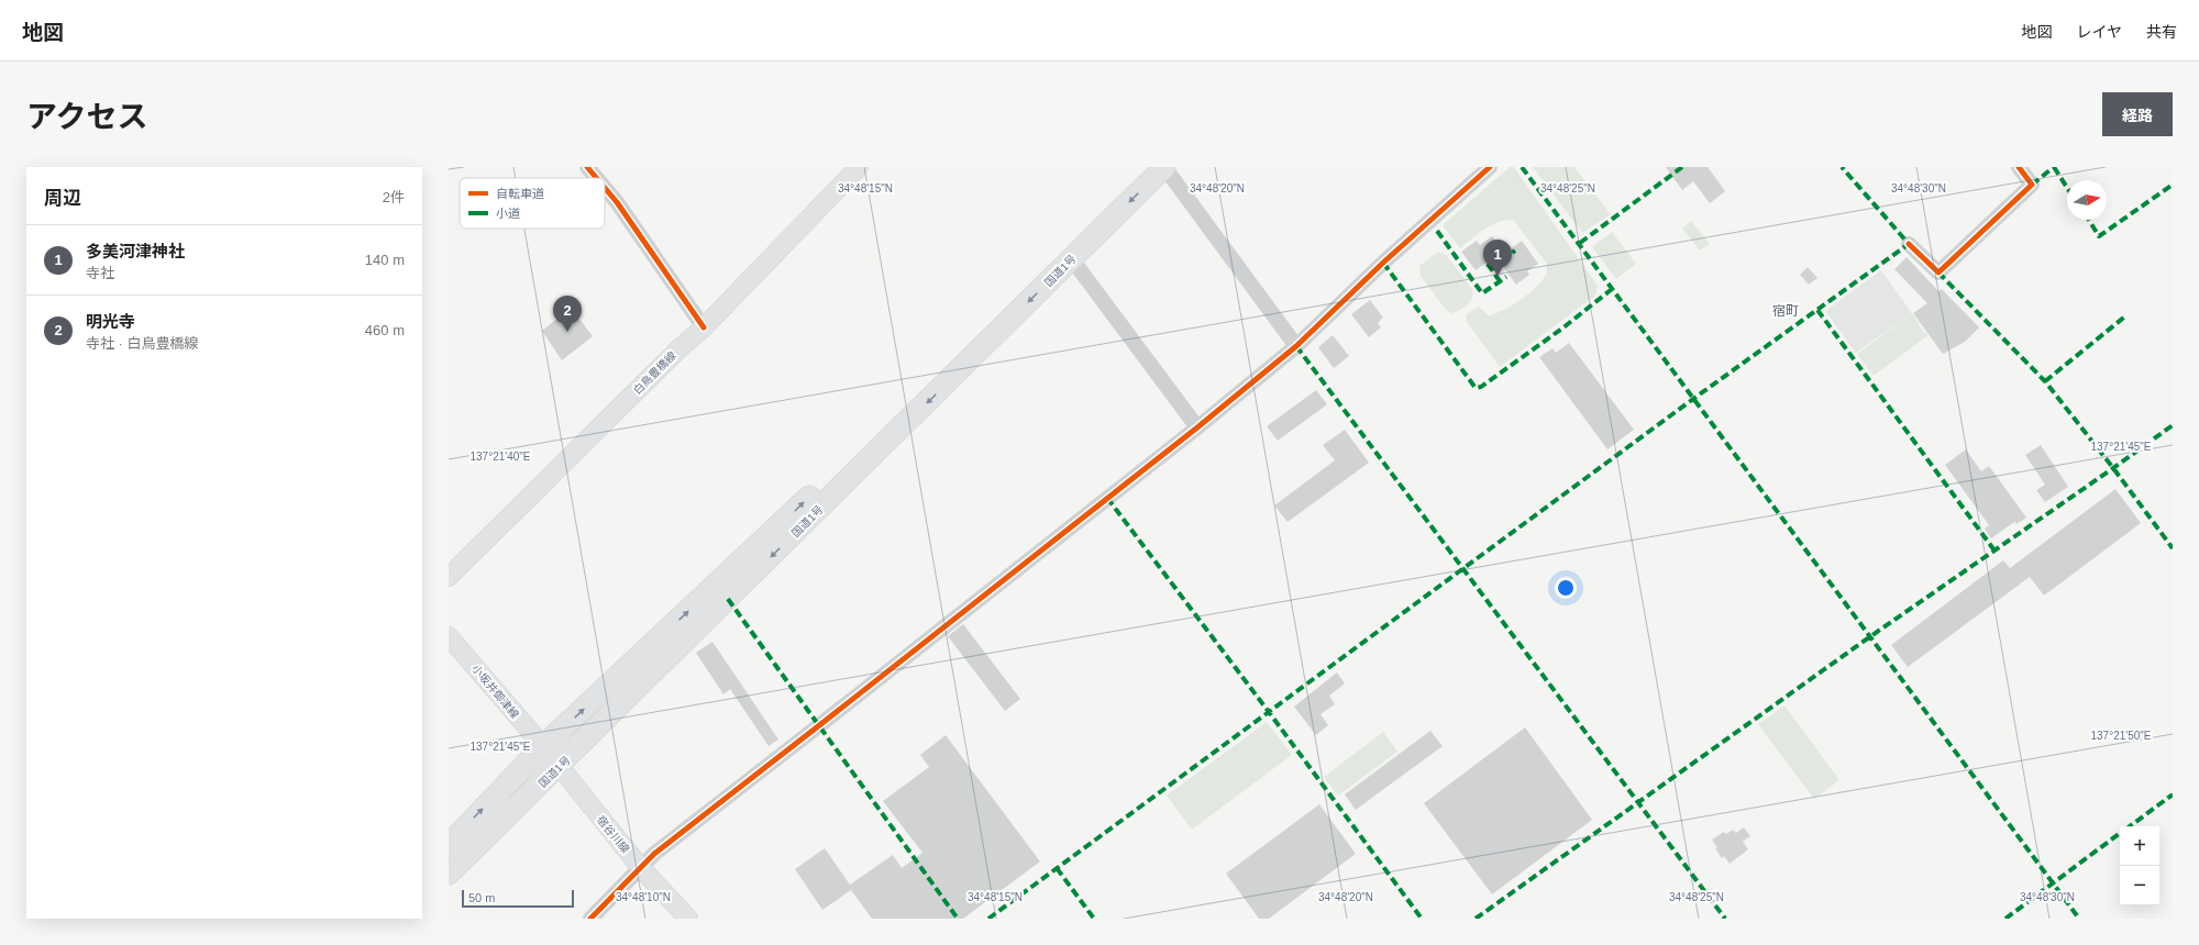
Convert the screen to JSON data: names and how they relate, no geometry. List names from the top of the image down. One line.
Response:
{"streets":{"highway":["国道1号"],"main road":["白鳥豊橋線","小坂井御津線","宿谷川線"]},"crossings":[["国道1号","小坂井御津線"],["国道1号","宿谷川線"],["小坂井御津線","宿谷川線"]],"districts":["宿町"],"legend":["自転車道","小道"],"scale_bar":"50 m","north":"right","page":{"header":"地図","nav":["地図","レイヤ","共有"],"title":"アクセス","buttons":"経路","heading":["周辺","2件"],"list":[{"mark":"1","name":"多美河津神社","note":"寺社","value":"140 m"},{"mark":"2","name":"明光寺","note":"寺社 · 白鳥豊橋線","value":"460 m"}],"pins":["1","2"],"map_buttons":["+","−"],"scale":"50 m"},"coordinates":["34°48'15\"N","34°48'20\"N","34°48'25\"N","34°48'30\"N","137°21'45\"E","137°21'40\"E","137°21'50\"E","34°48'10\"N"]}
